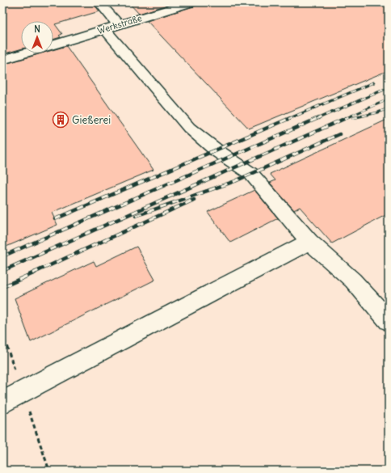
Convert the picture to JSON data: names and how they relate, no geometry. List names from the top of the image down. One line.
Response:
{"streets":{"lane":["Werkstraße"]},"places":{"building":["Gießerei"]},"north":"top"}
